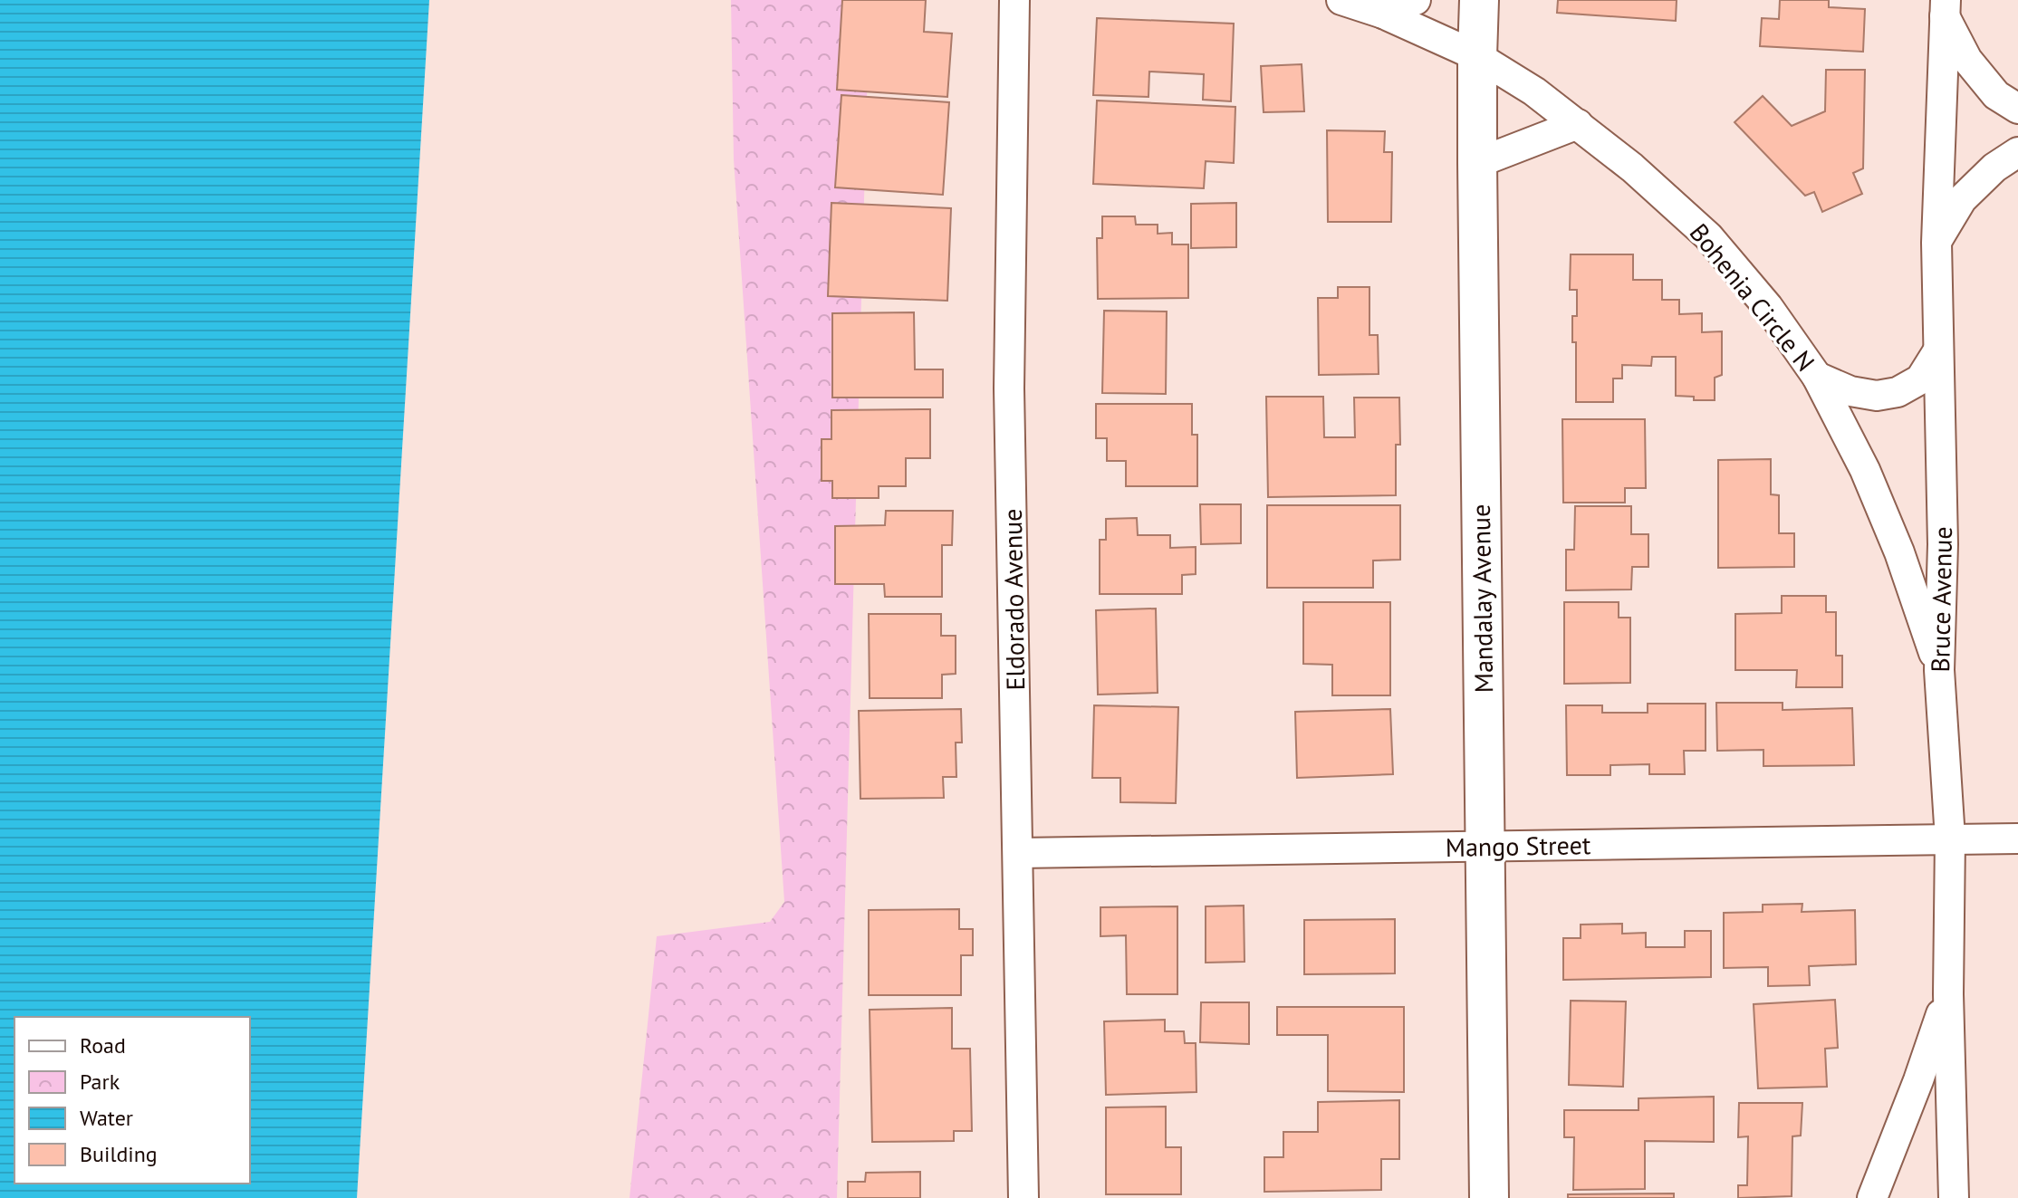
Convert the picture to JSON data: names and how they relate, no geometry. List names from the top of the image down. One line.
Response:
{"streets":{"street":["Bohenia Circle N","Mandalay Avenue","Eldorado Avenue","Bruce Avenue","Mango Street"]},"crossings":[["Bohenia Circle N","Mandalay Avenue"],["Bohenia Circle N","Bruce Avenue"],["Mandalay Avenue","Mango Street"],["Eldorado Avenue","Mango Street"],["Bruce Avenue","Mango Street"]],"legend":["Road","Park","Water","Building"]}
